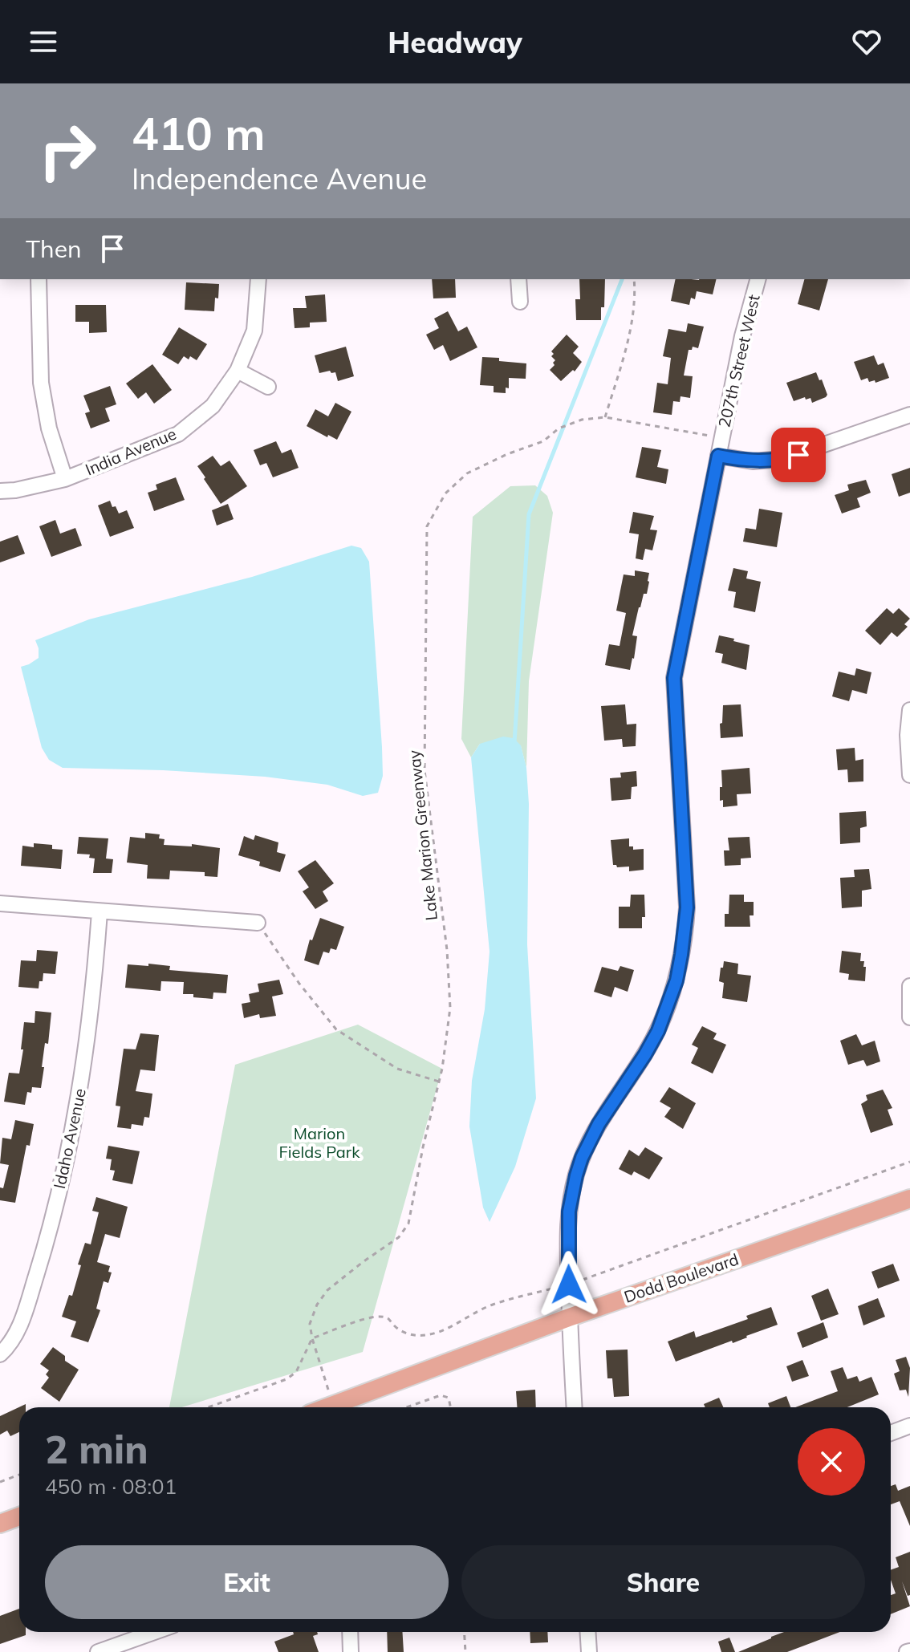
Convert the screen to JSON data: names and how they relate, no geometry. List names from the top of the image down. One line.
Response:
{"streets":{"main road":["Dodd Boulevard"],"street":["207th Street West","India Avenue","Idaho Avenue"],"path":["Lake Marion Greenway"]},"crossings":[["207th Street West","Lake Marion Greenway"],["207th Street West","Dodd Boulevard"],["Lake Marion Greenway","Dodd Boulevard"]],"parks":["Marion Fields Park"],"page":{"header":"Headway","turn":["410 m","Independence Avenue"],"then":"Then","heading":["2 min","450 m · 08:01"],"buttons":["Exit","Share"]}}
